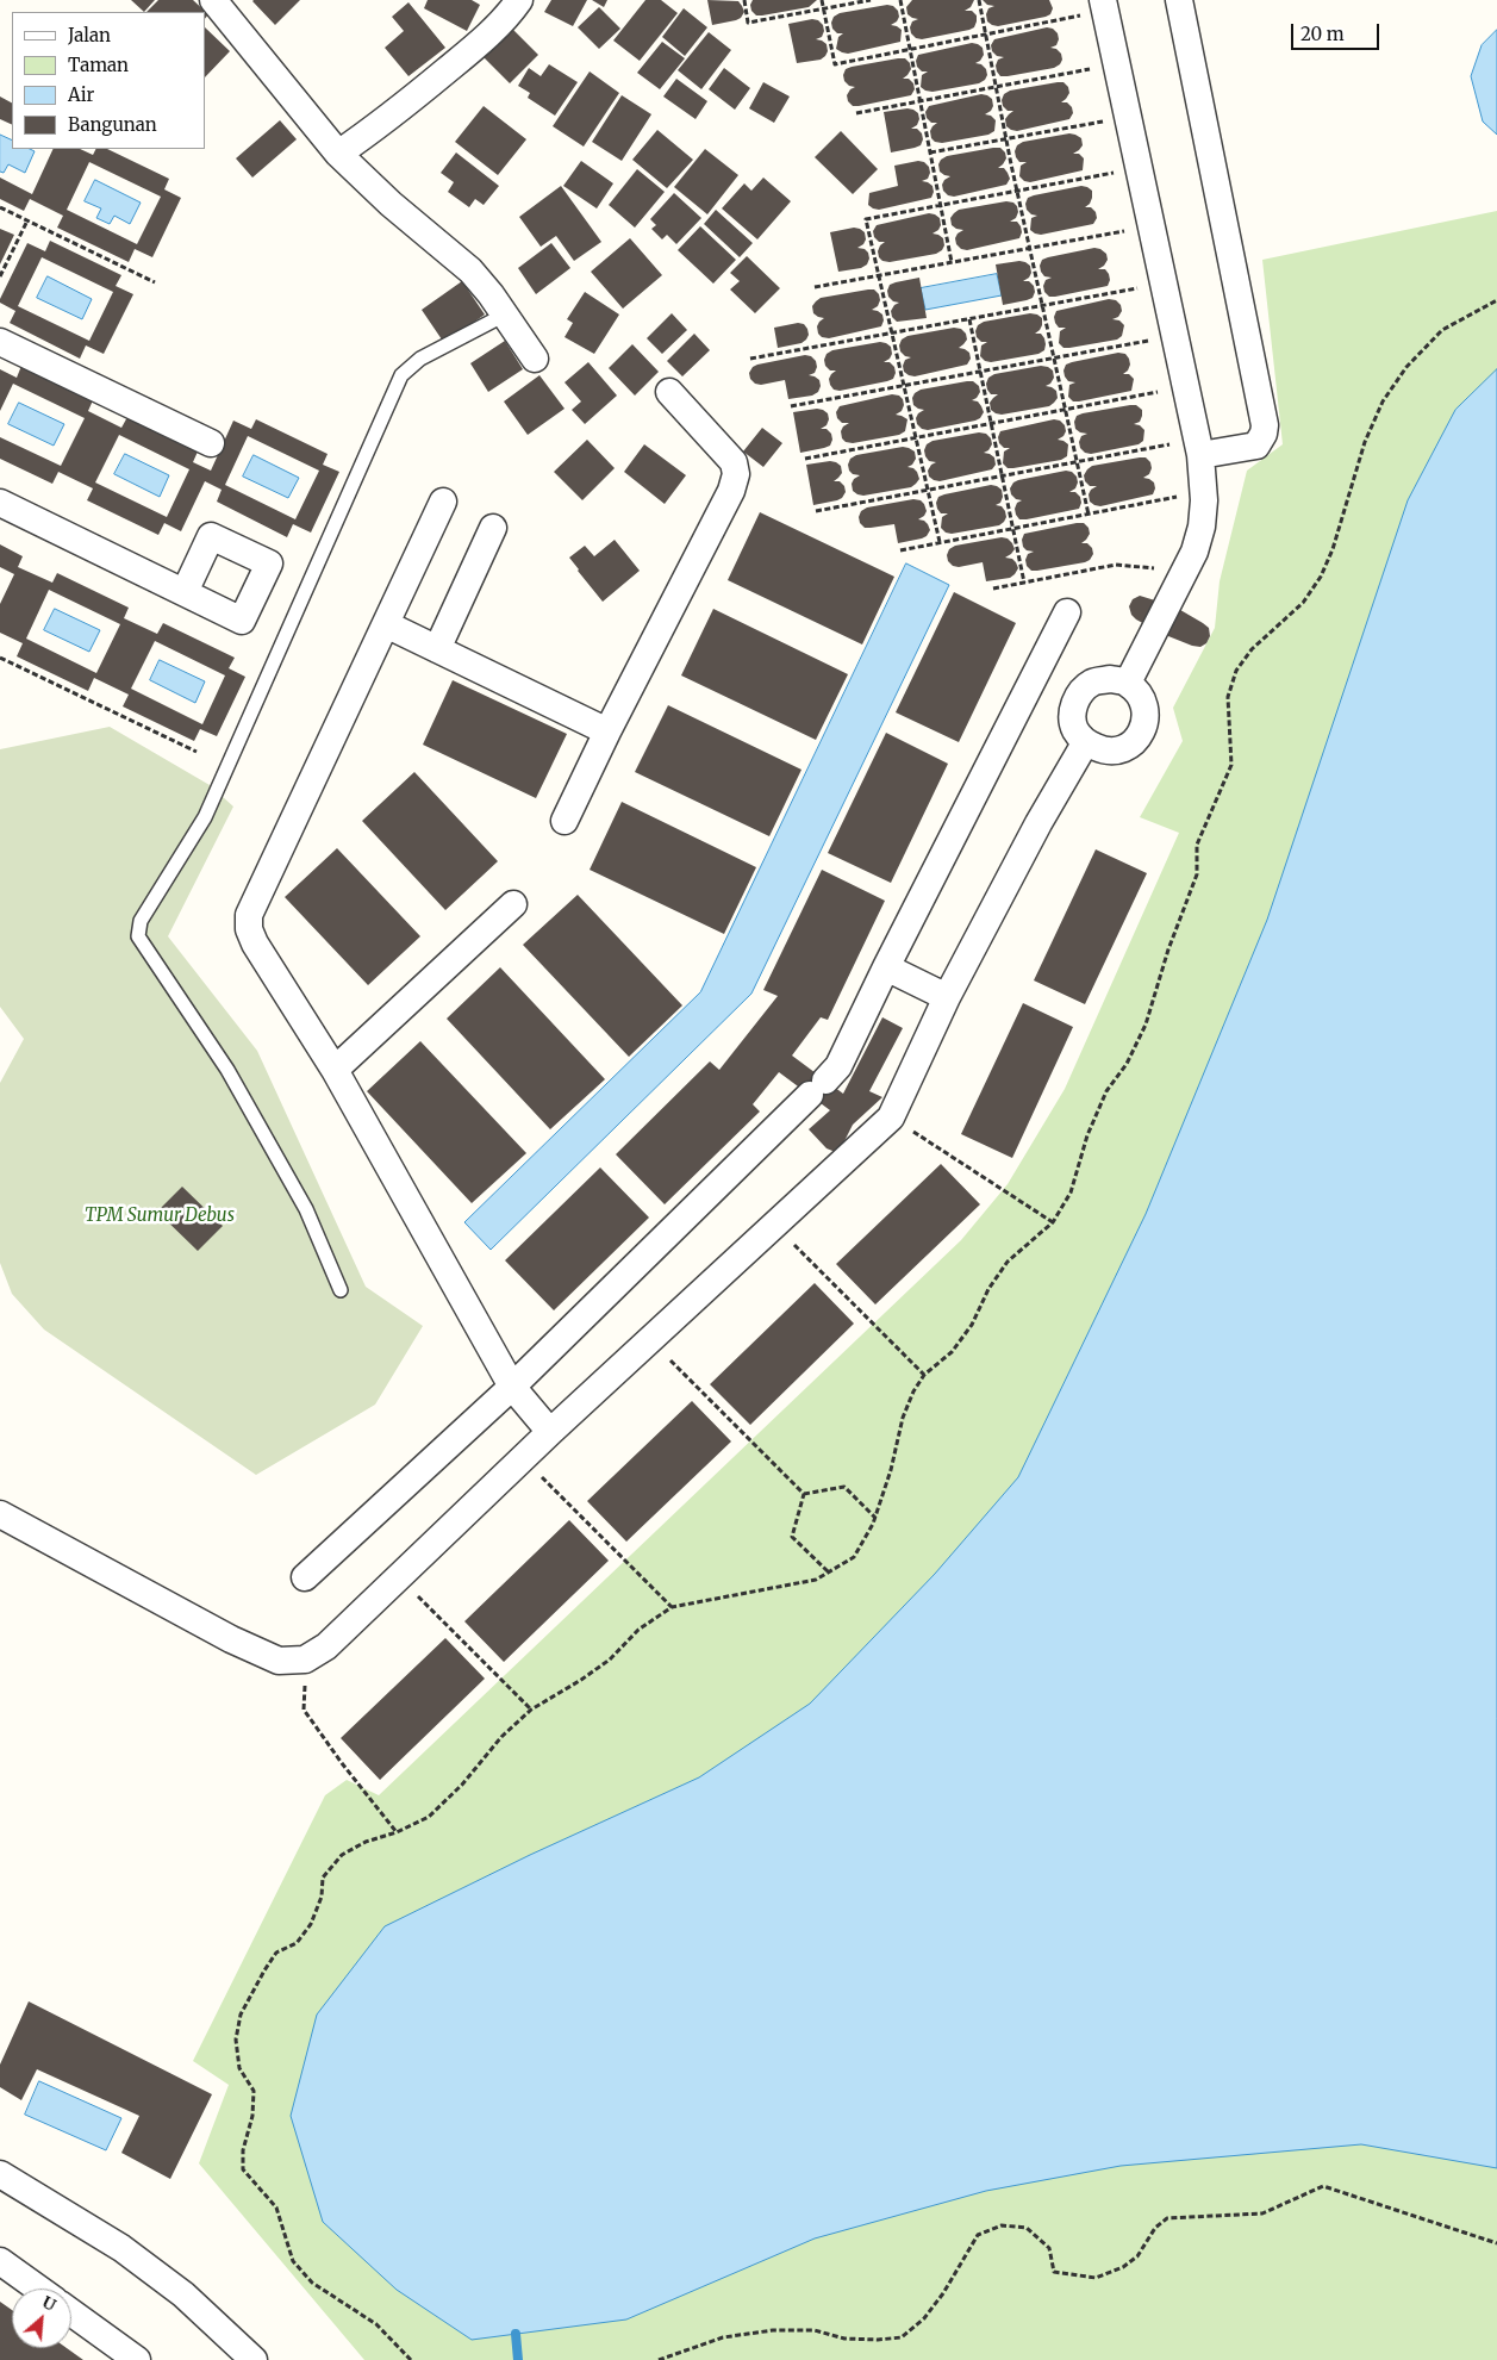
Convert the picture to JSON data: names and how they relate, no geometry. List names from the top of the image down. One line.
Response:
{"parks":["TPM Sumur Debus"],"legend":["Jalan","Taman","Air","Bangunan"],"scale_bar":"20 m","north":"top right"}
